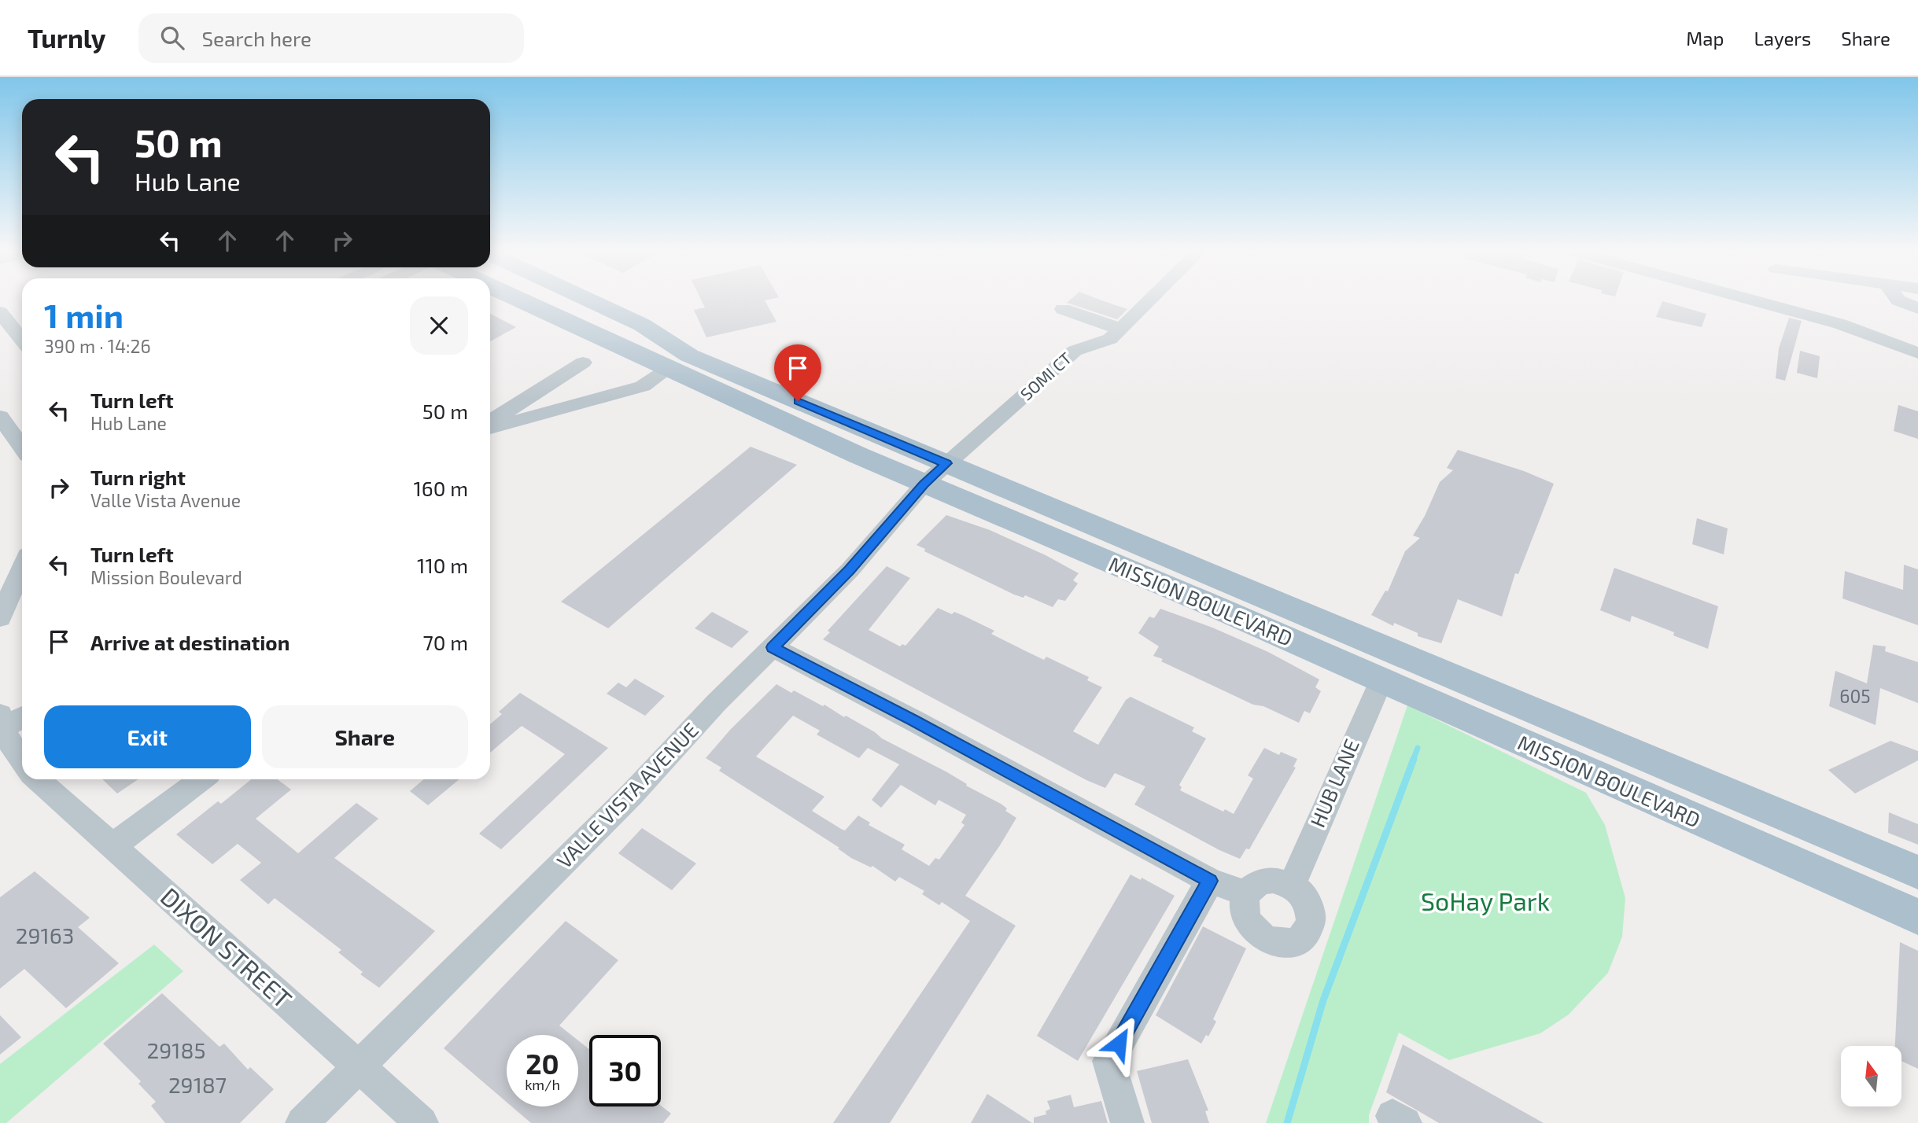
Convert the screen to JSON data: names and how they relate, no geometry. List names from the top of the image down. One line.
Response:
{"streets":{"main road":["MISSION BOULEVARD"],"street":["SOMI CT","HUB LANE","VALLE VISTA AVENUE","DIXON STREET"]},"crossings":[["SOMI CT","MISSION BOULEVARD"],["SOMI CT","VALLE VISTA AVENUE"],["MISSION BOULEVARD","HUB LANE"],["MISSION BOULEVARD","VALLE VISTA AVENUE"],["VALLE VISTA AVENUE","DIXON STREET"]],"parks":["SoHay Park"],"house_numbers":["605","29163","29185","29187"],"north":"top","page":{"header":"Turnly","search":"Search here","nav":["Map","Layers","Share"],"turn":["50 m","Hub Lane"],"heading":["1 min","390 m · 14:26"],"list":[{"name":"Turn left","note":"Hub Lane","value":"50 m"},{"name":"Turn right","note":"Valle Vista Avenue","value":"160 m"},{"name":"Turn left","note":"Mission Boulevard","value":"110 m"},{"name":"Arrive at destination","value":"70 m"}],"buttons":["Exit","Share"],"speed":"20 km/h","limit":"30"}}
